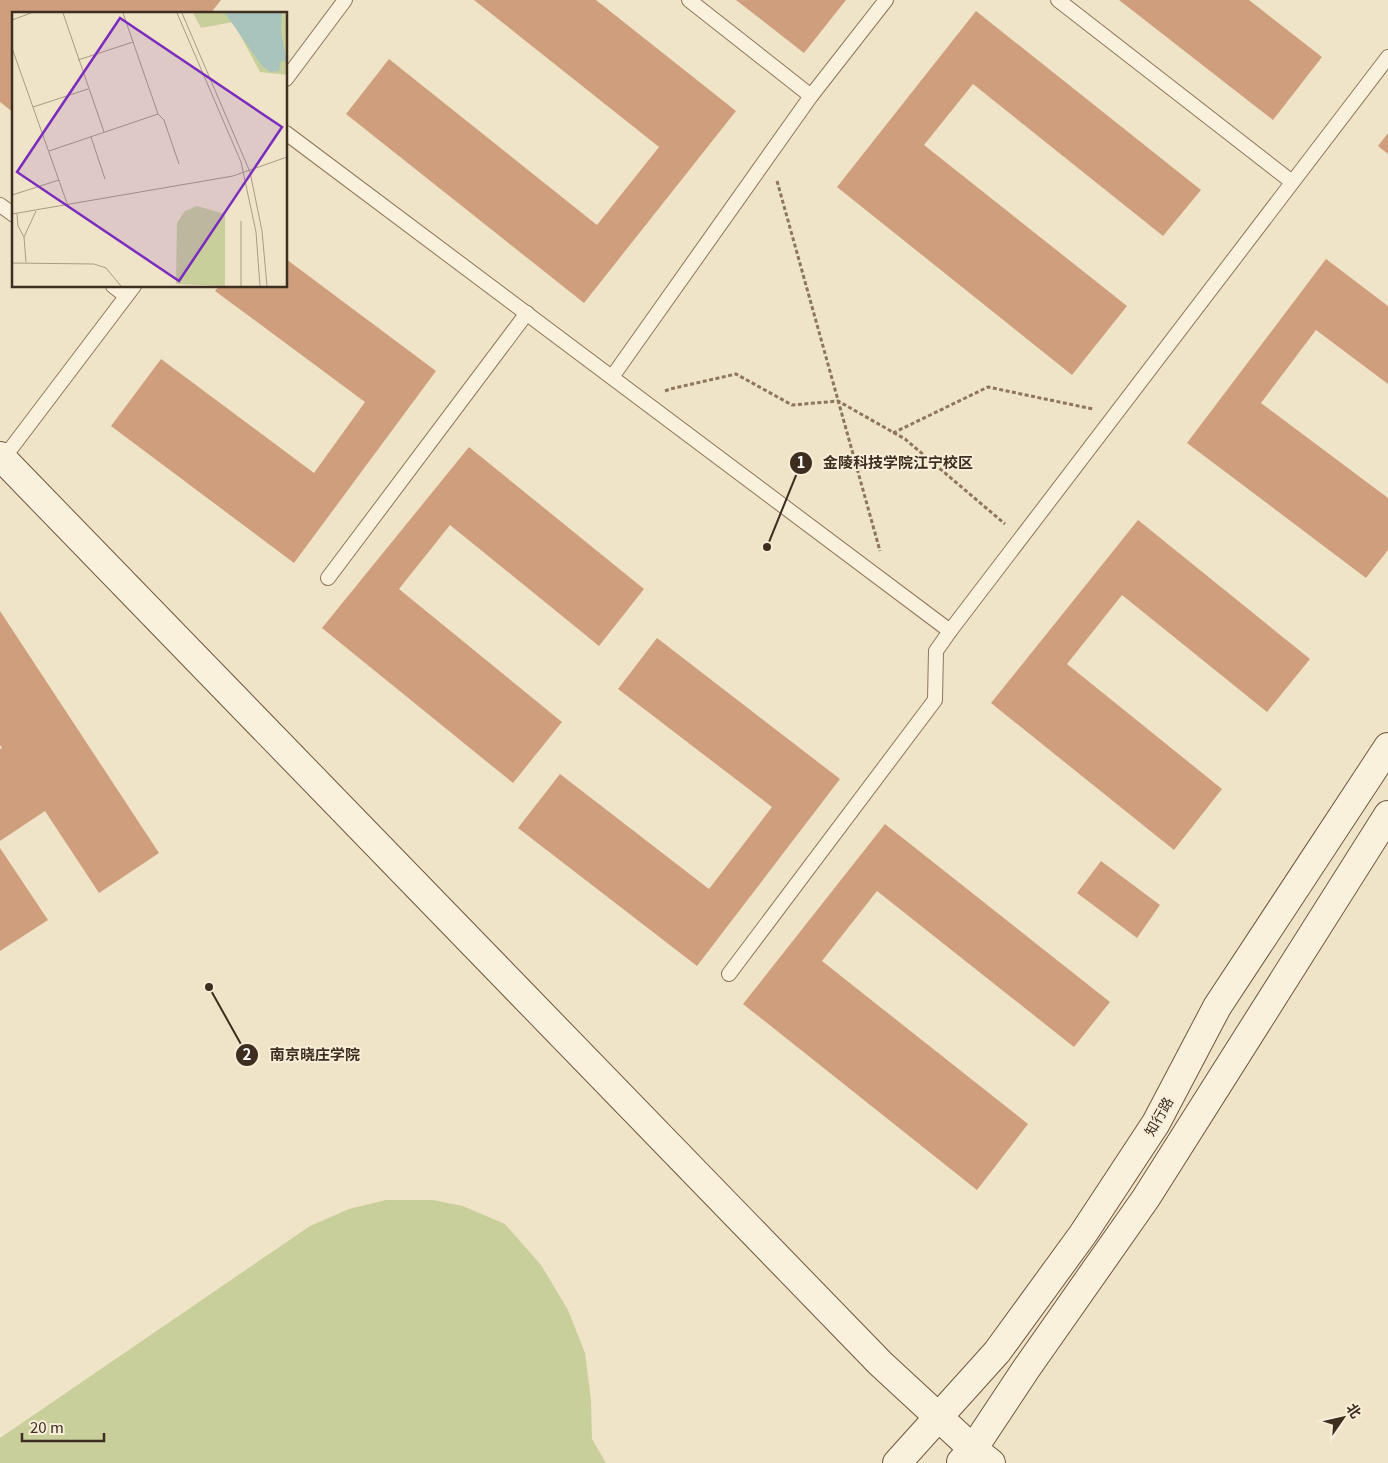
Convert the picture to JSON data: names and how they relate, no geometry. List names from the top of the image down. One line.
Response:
{"streets":{"street":["知行路"]},"places":["金陵科技学院江宁校区","南京晓庄学院"],"scale_bar":"20 m","north":"top right"}
